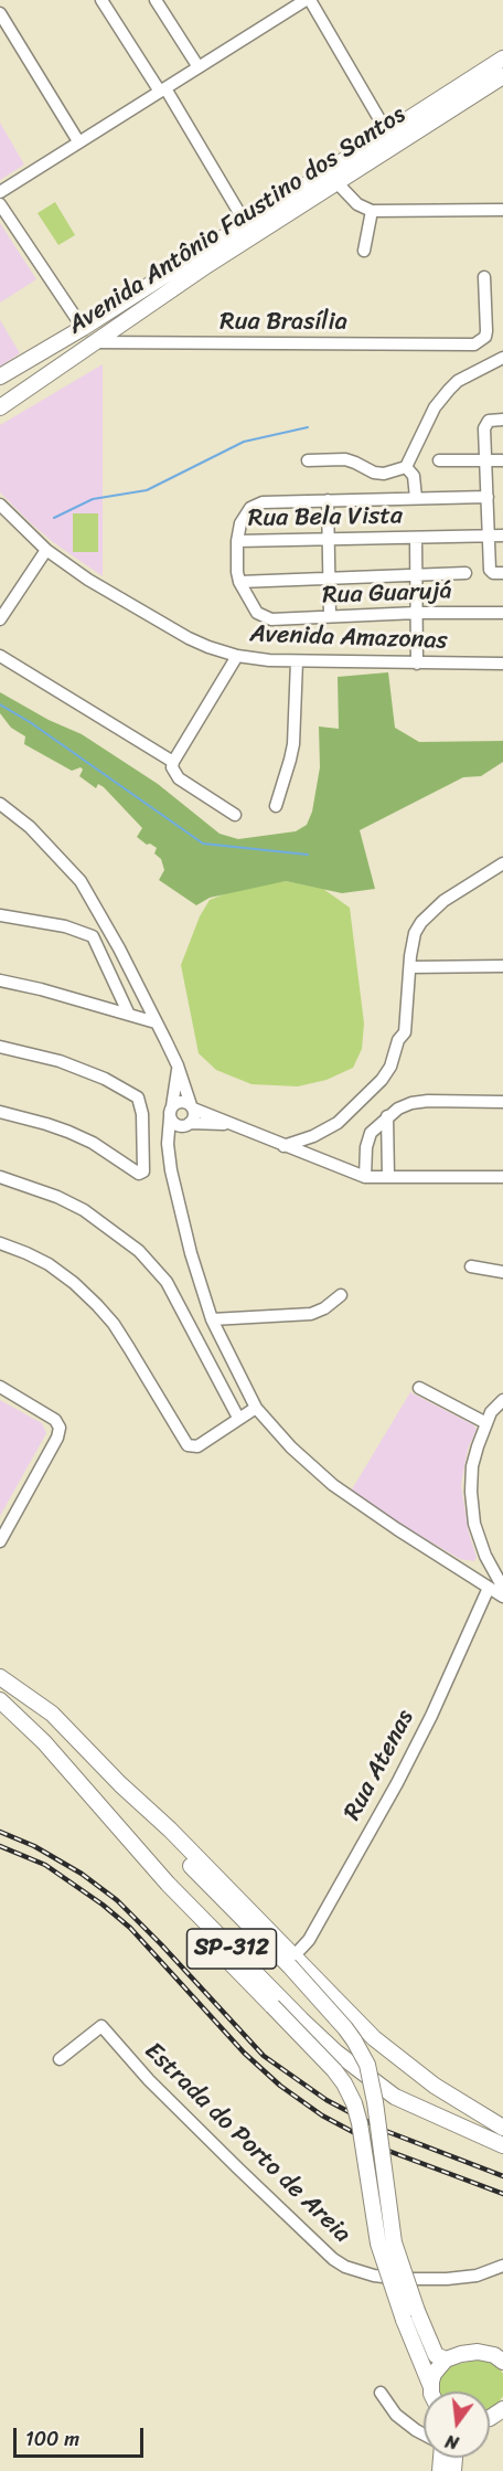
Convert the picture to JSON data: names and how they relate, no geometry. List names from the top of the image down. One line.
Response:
{"streets":{"main road":["Avenida Antônio Faustino dos Santos","SP-312"],"street":["Rua Brasília","Rua Bela Vista","Rua Guarujá","Avenida Amazonas","Rua Atenas","Estrada do Porto de Areia"]},"crossings":[["Avenida Antônio Faustino dos Santos","Rua Brasília"],["Rua Atenas","SP-312"]],"scale_bar":"100 m","north":"bottom"}
